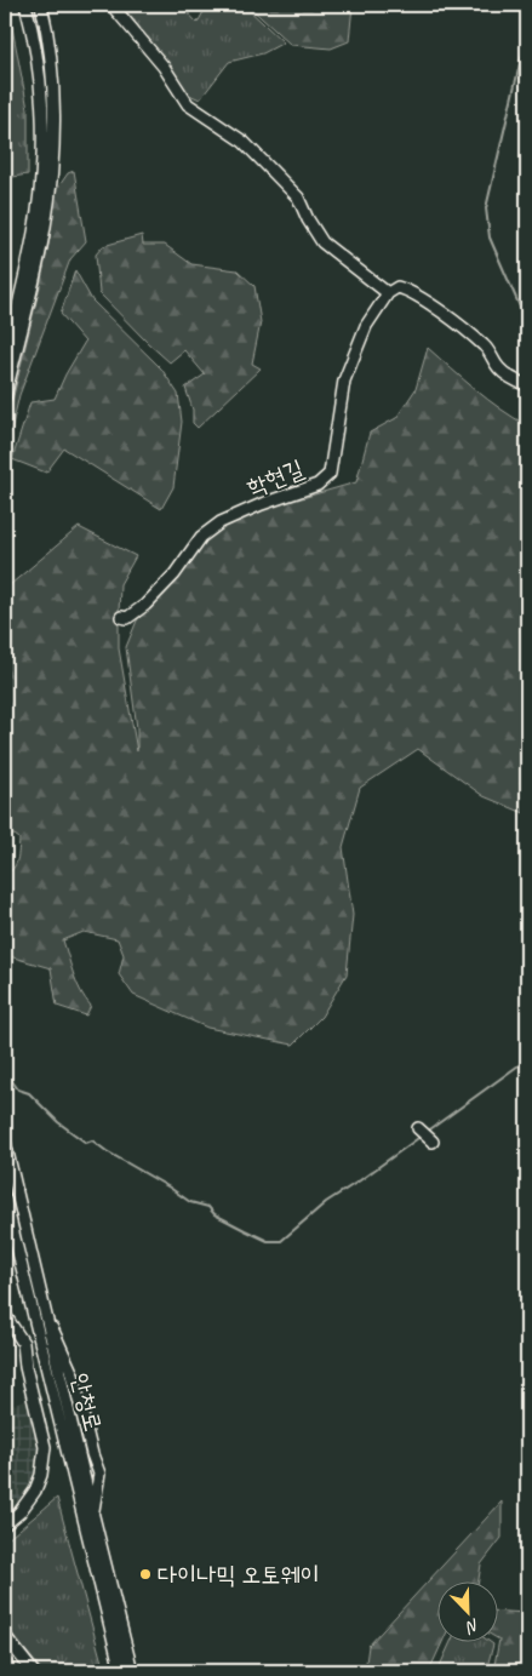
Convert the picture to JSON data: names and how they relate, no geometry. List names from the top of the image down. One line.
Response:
{"streets":{"street":["학현길","안청로"]},"places":["다이나믹 오토웨이"],"north":"bottom right"}
